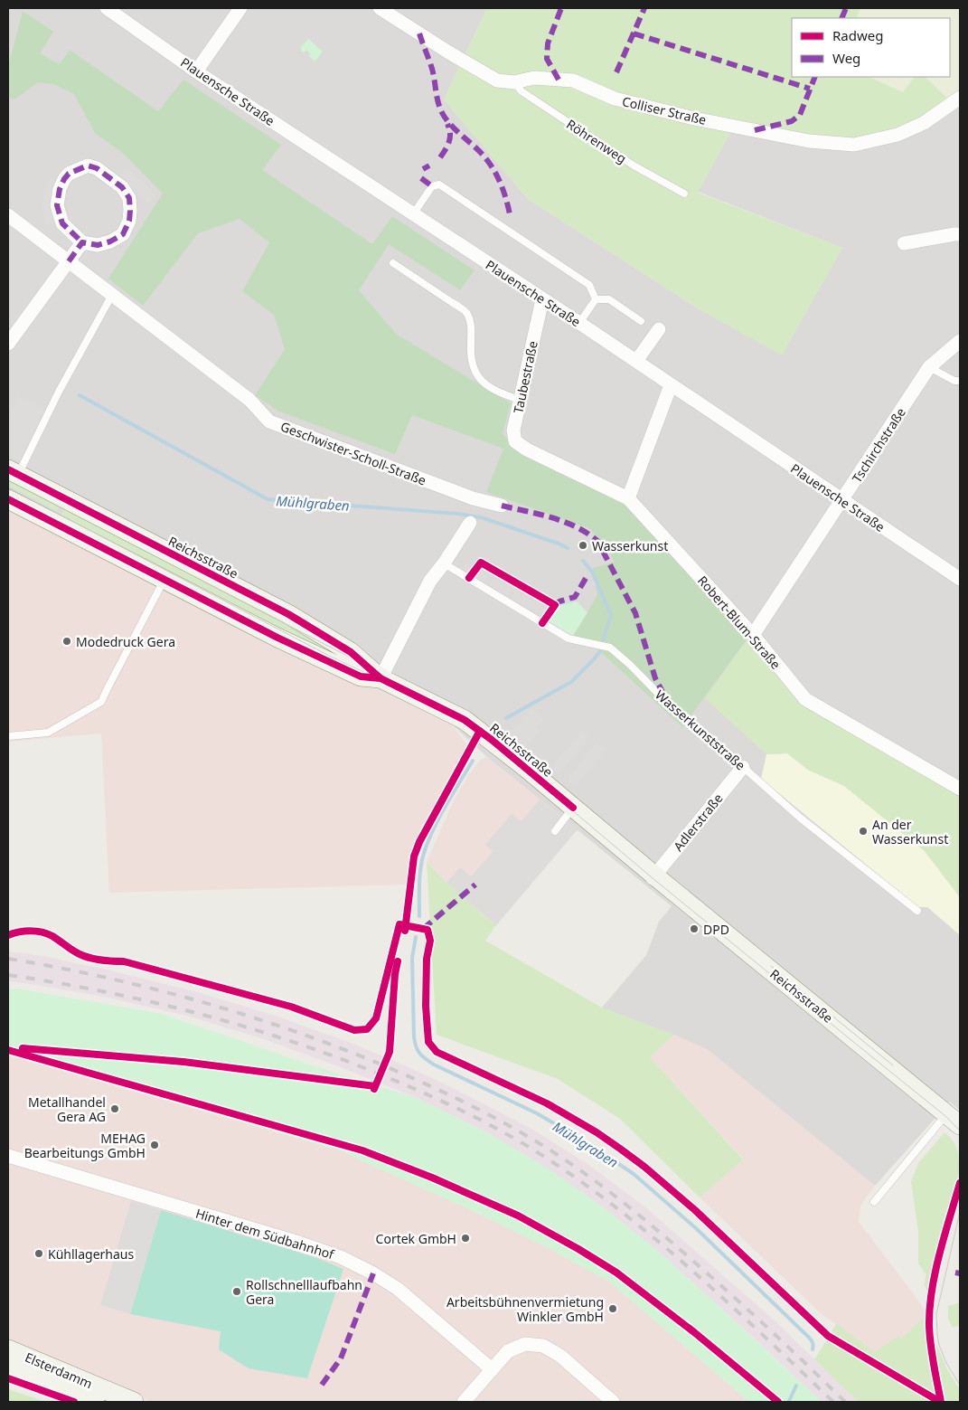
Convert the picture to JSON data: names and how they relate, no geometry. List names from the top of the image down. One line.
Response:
{"streets":{"main road":["Reichsstraße","Elsterdamm"],"street":["Plauensche Straße","Colliser Straße","Taubestraße","Tschirchstraße","Geschwister-Scholl-Straße","Robert-Blum-Straße","Adlerstraße","Hinter dem Südbahnhof"],"lane":["Röhrenweg","Wasserkunststraße"]},"crossings":[["Plauensche Straße","Taubestraße"],["Plauensche Straße","Tschirchstraße"],["Colliser Straße","Röhrenweg"],["Taubestraße","Robert-Blum-Straße"],["Tschirchstraße","Robert-Blum-Straße"],["Reichsstraße","Adlerstraße"],["Wasserkunststraße","Adlerstraße"]],"water":["Mühlgraben"],"places":["Wasserkunst","Modedruck Gera","An der Wasserkunst","DPD","Metallhandel Gera AG","MEHAG Bearbeitungs GmbH","Cortek GmbH","Kühllagerhaus","Rollschnelllaufbahn Gera","Arbeitsbühnenvermietung Winkler GmbH"],"legend":["Radweg","Weg"]}
